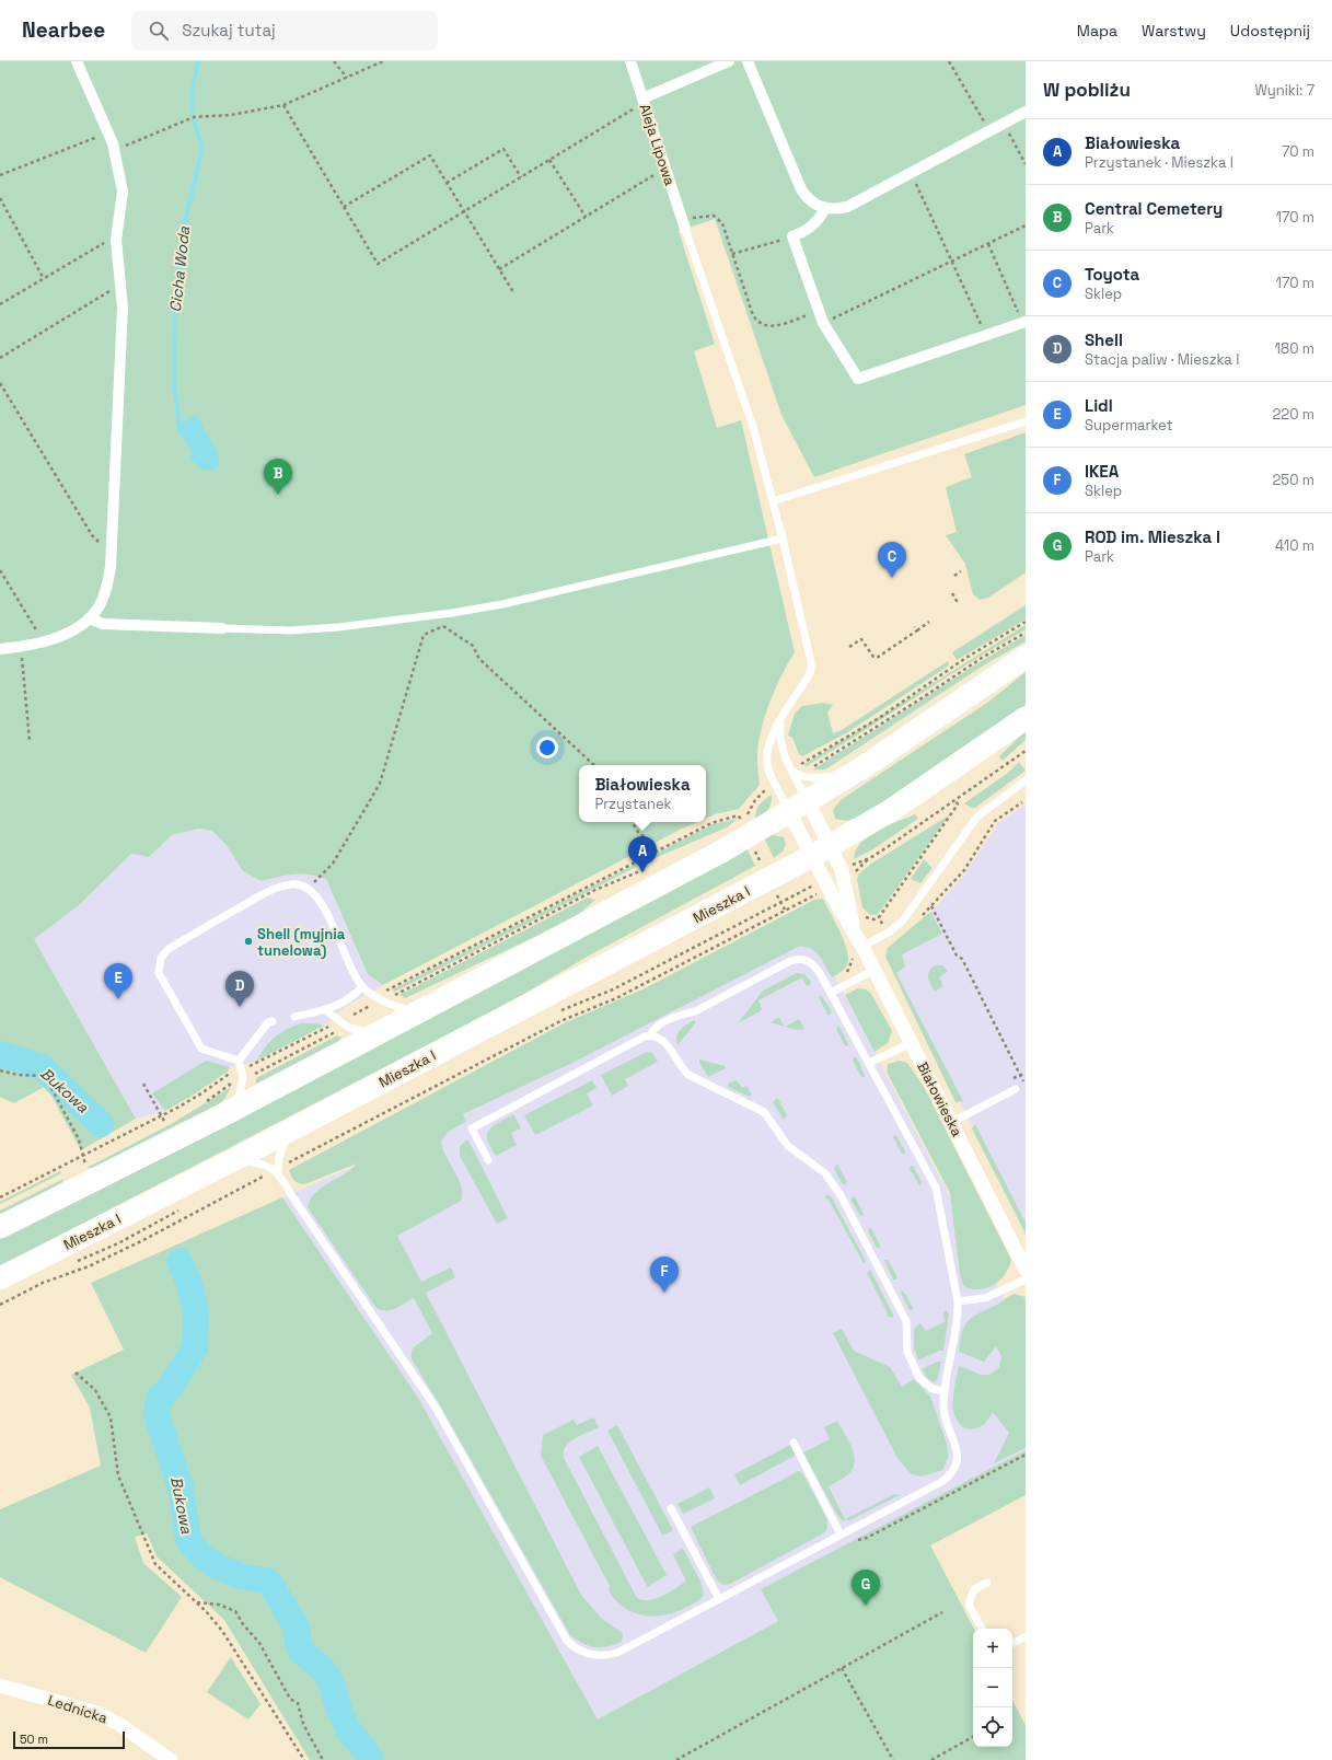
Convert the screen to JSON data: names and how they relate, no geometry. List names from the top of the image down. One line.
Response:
{"streets":{"main road":["Mieszka I"],"street":["Aleja Lipowa","Białowieska","Lednicka"]},"crossings":[["Mieszka I","Białowieska"]],"water":["Cicha Woda","Bukowa"],"places":["Shell (myjnia tunelowa)"],"scale_bar":"50 m","page":{"header":"Nearbee","search":"Szukaj tutaj","nav":["Mapa","Warstwy","Udostępnij"],"heading":["W pobliżu","Wyniki: 7"],"list":[{"mark":"A","name":"Białowieska","note":"Przystanek · Mieszka I","value":"70 m"},{"mark":"B","name":"Central Cemetery","note":"Park","value":"170 m"},{"mark":"C","name":"Toyota","note":"Sklep","value":"170 m"},{"mark":"D","name":"Shell","note":"Stacja paliw · Mieszka I","value":"180 m"},{"mark":"E","name":"Lidl","note":"Supermarket","value":"220 m"},{"mark":"F","name":"IKEA","note":"Sklep","value":"250 m"},{"mark":"G","name":"ROD im. Mieszka I","note":"Park","value":"410 m"}],"pins":["B","C","A","E","D","F","G"],"popup":["Białowieska","Przystanek"],"map_buttons":["+","−"],"scale":"50 m"}}
